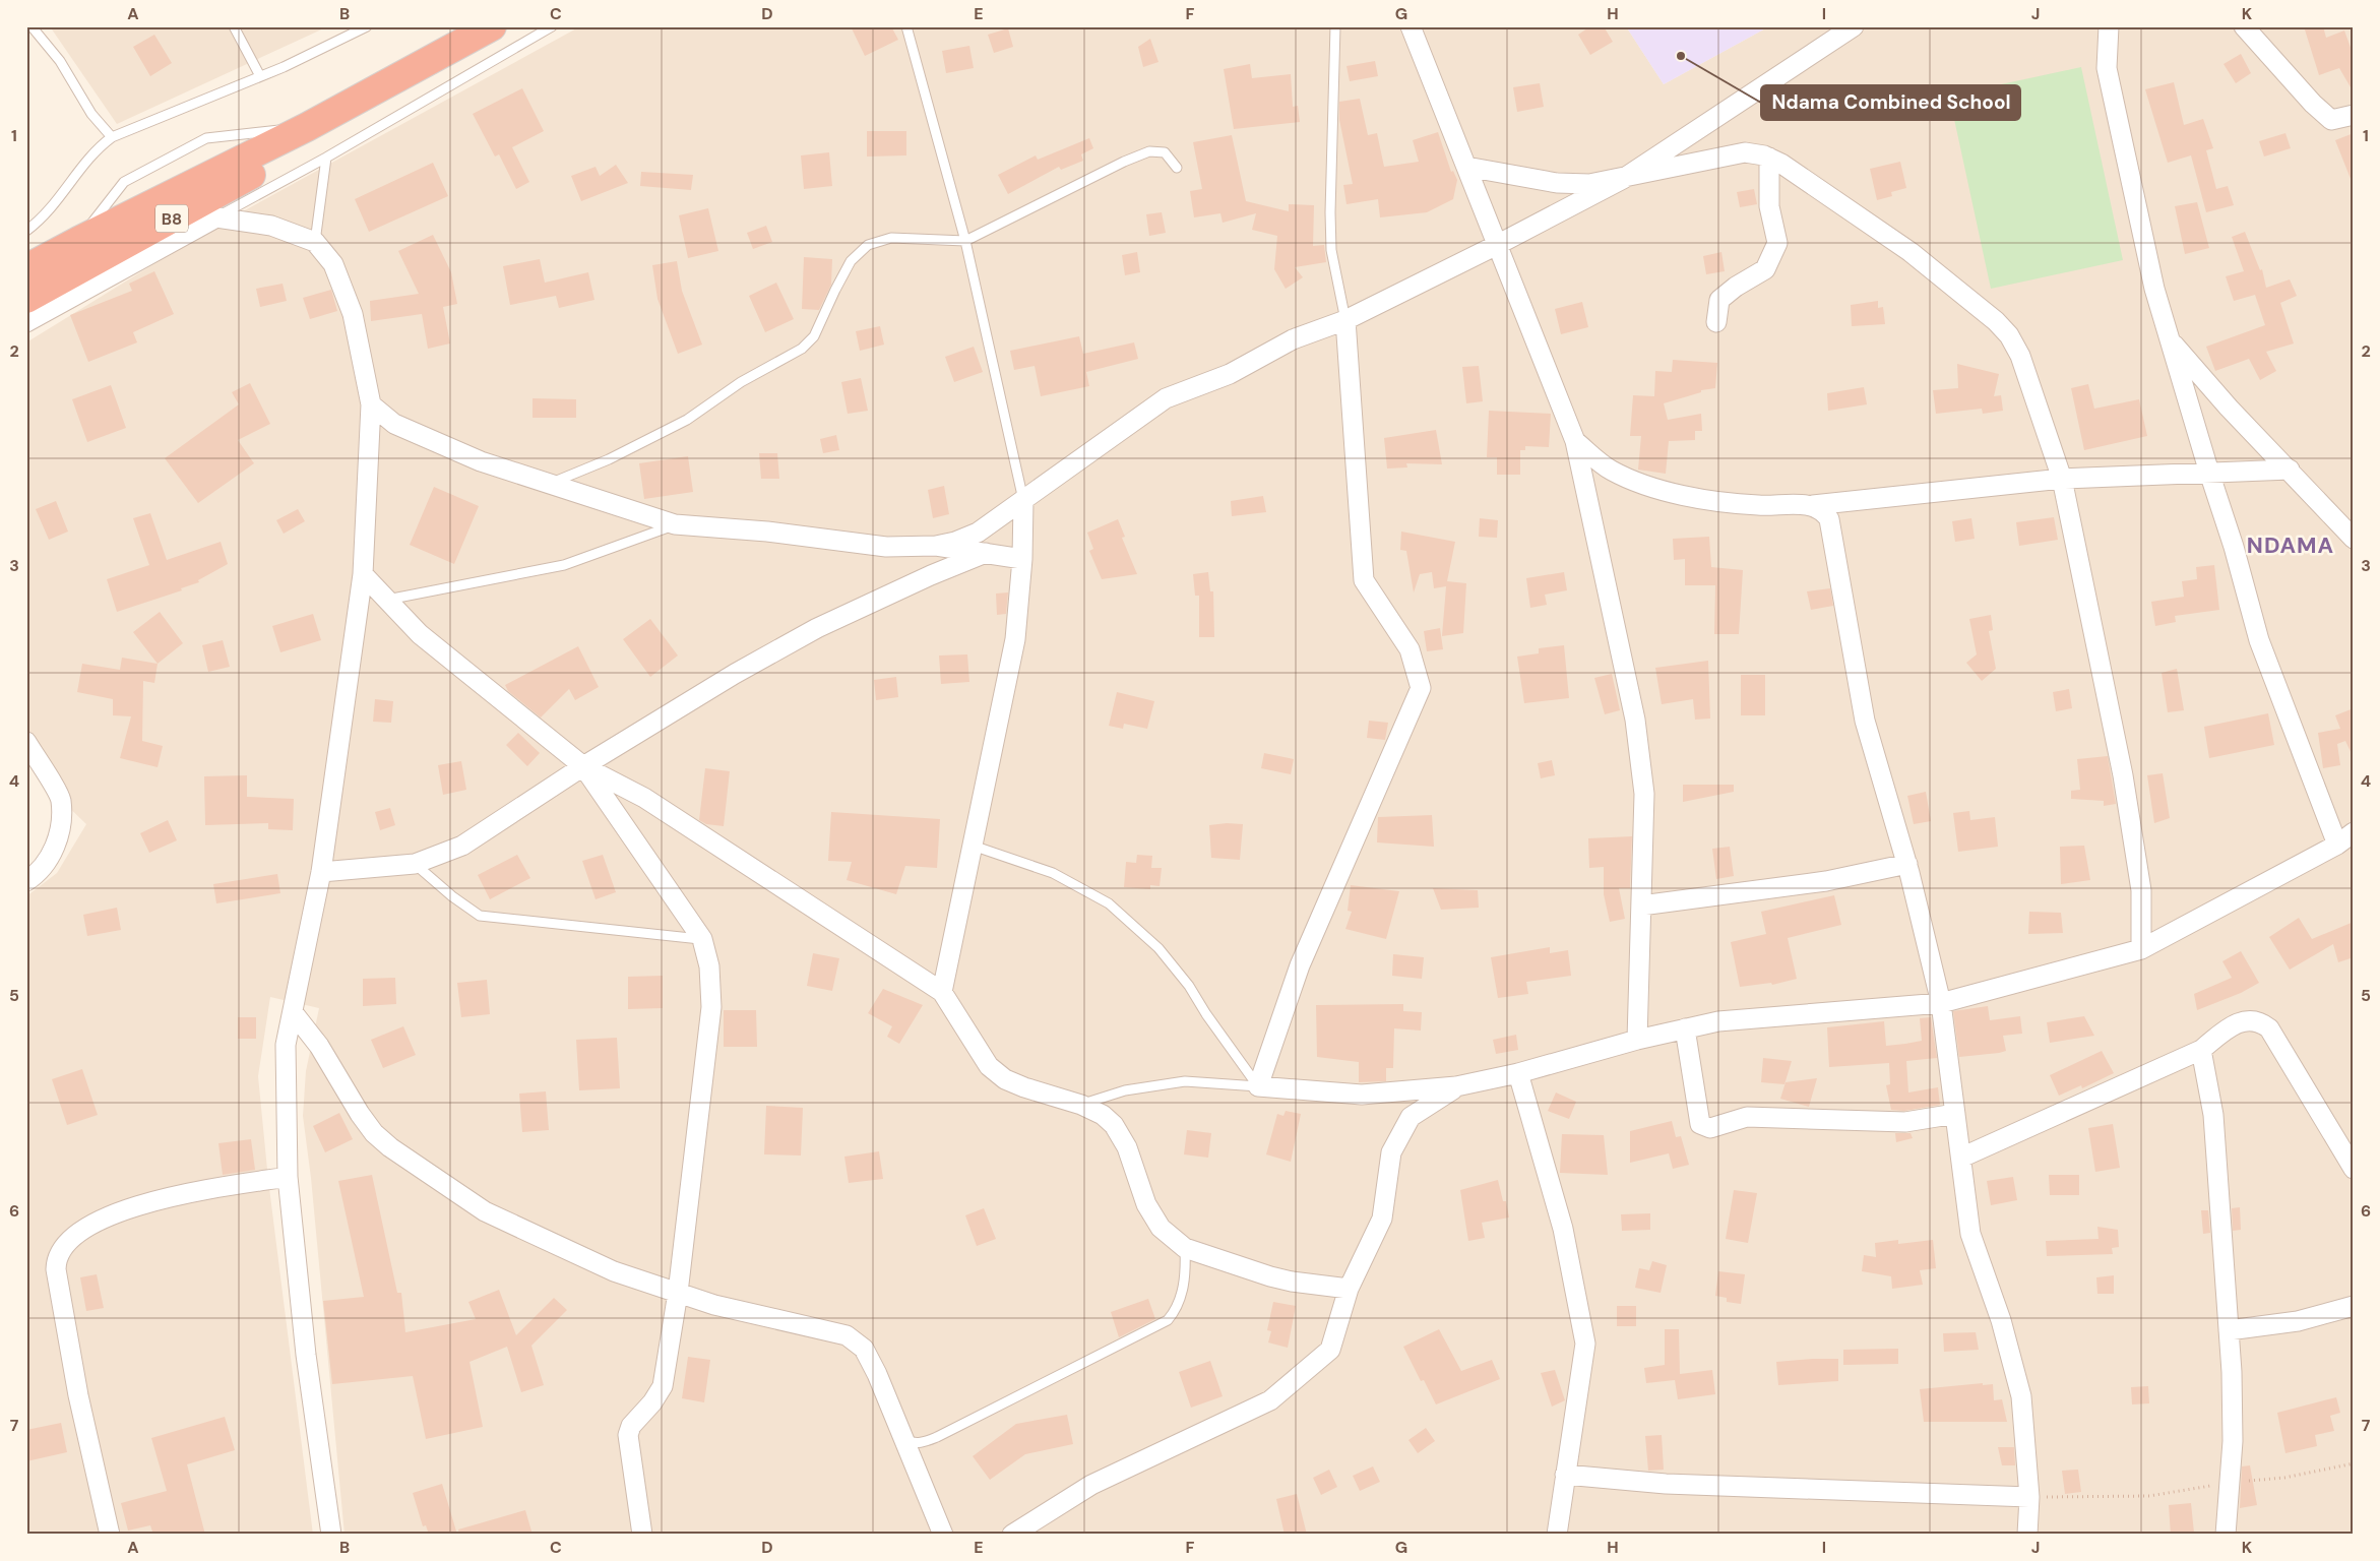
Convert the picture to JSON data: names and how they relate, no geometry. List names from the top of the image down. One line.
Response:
{"streets":{"highway":["B8"]},"districts":["NDAMA"],"places":["Ndama Combined School"],"grid":{"columns":["A","B","C","D","E","F","G","H","I","J","K"],"rows":["1","2","3","4","5","6","7"]}}
